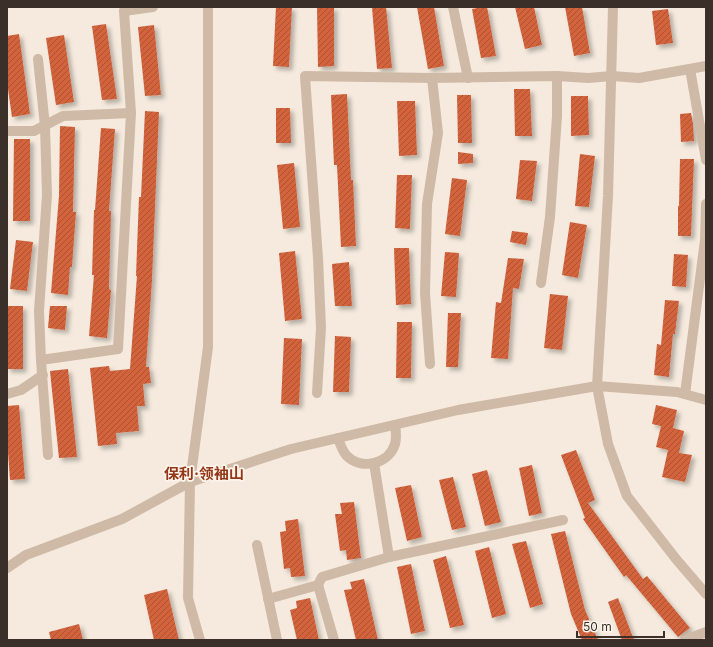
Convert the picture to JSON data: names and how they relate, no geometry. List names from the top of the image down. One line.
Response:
{"districts":["保利·领袖山"],"scale_bar":"50 m"}
